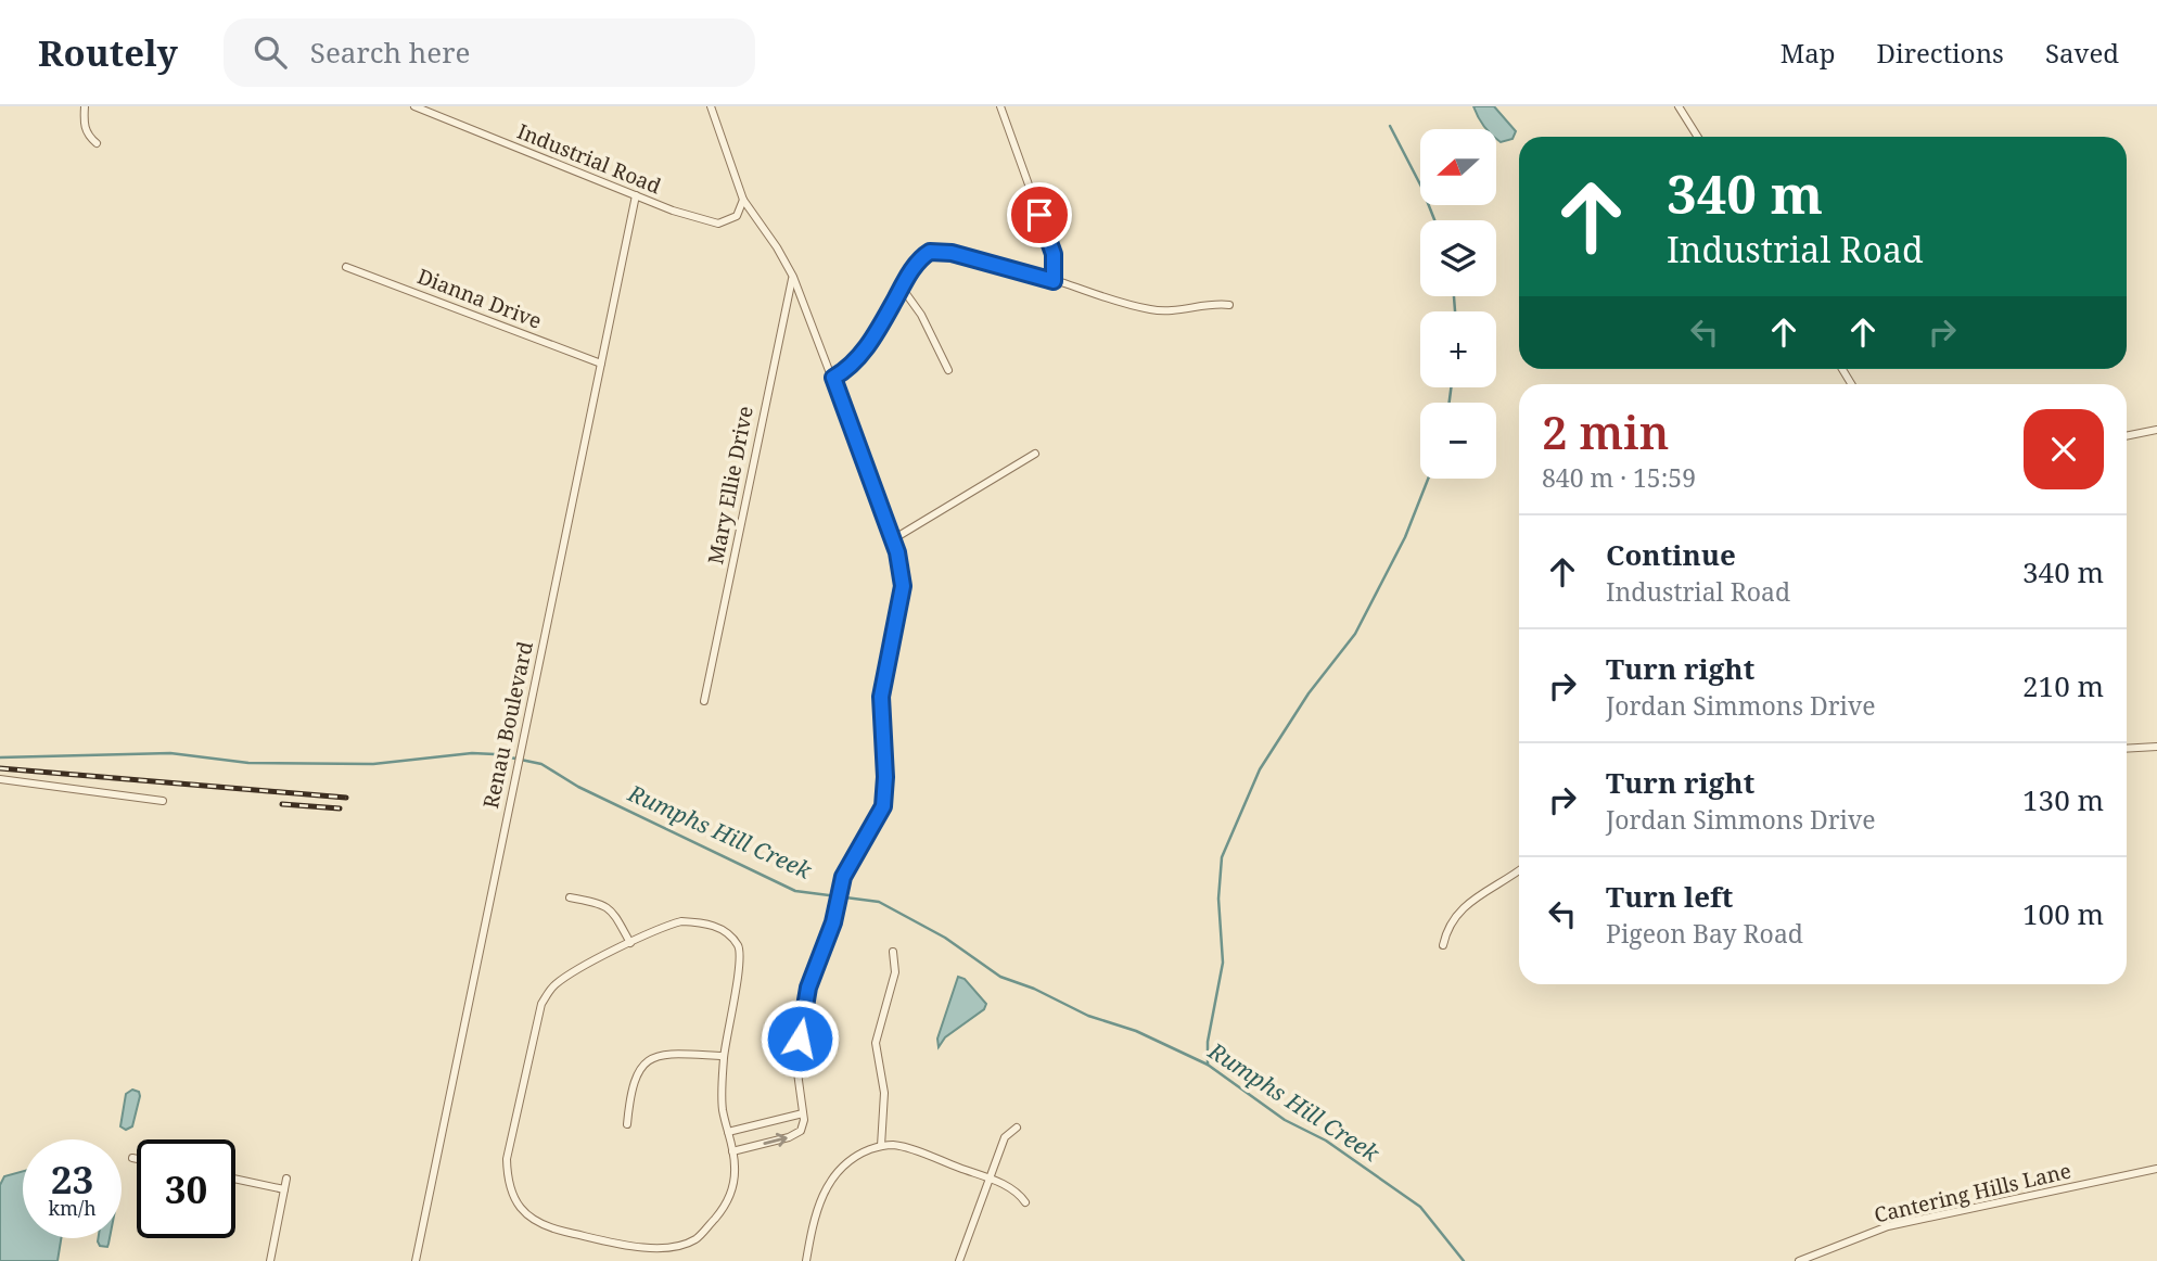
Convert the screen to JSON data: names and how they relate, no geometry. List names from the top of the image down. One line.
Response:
{"streets":{"street":["Industrial Road","Dianna Drive","Mary Ellie Drive","Renau Boulevard","Cantering Hills Lane"]},"crossings":[["Industrial Road","Renau Boulevard"],["Dianna Drive","Renau Boulevard"]],"water":["Rumphs Hill Creek"],"north":"left","page":{"header":"Routely","search":"Search here","nav":["Map","Directions","Saved"],"map_buttons":["+","−"],"turn":["340 m","Industrial Road"],"heading":["2 min","840 m · 15:59"],"list":[{"name":"Continue","note":"Industrial Road","value":"340 m"},{"name":"Turn right","note":"Jordan Simmons Drive","value":"210 m"},{"name":"Turn right","note":"Jordan Simmons Drive","value":"130 m"},{"name":"Turn left","note":"Pigeon Bay Road","value":"100 m"}],"speed":"23 km/h","limit":"30"}}
